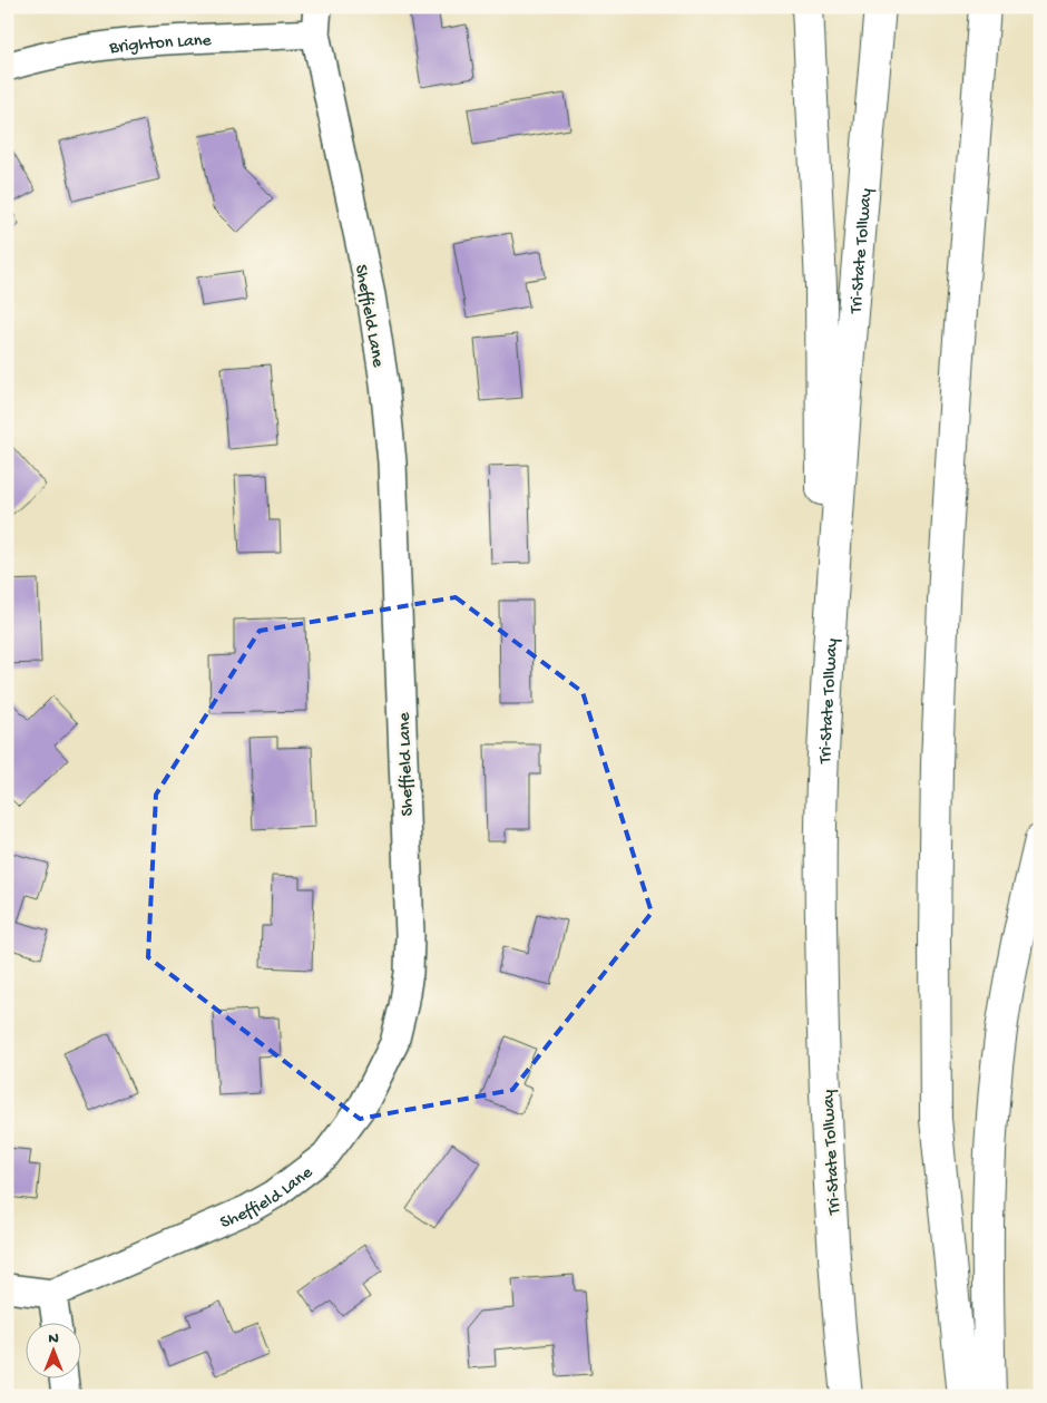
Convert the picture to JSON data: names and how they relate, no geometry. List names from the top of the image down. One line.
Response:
{"streets":{"highway":["Tri-State Tollway"],"street":["Brighton Lane","Sheffield Lane"]},"crossings":[["Brighton Lane","Sheffield Lane"]],"north":"top"}
